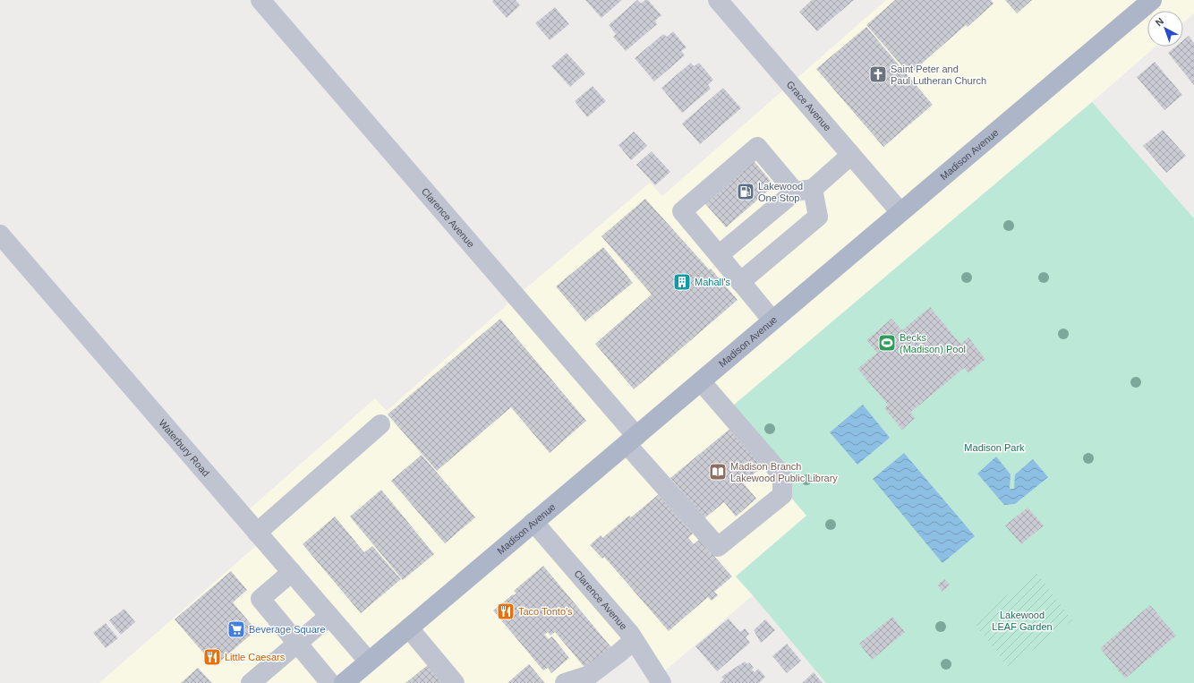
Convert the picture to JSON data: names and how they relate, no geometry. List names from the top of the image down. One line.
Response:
{"streets":{"main road":["Madison Avenue"],"street":["Grace Avenue","Clarence Avenue","Waterbury Road"]},"crossings":[["Grace Avenue","Madison Avenue"],["Madison Avenue","Clarence Avenue"],["Madison Avenue","Waterbury Road"]],"parks":["Madison Park","Lakewood LEAF Garden"],"places":{"church":["Saint Peter and Paul Lutheran Church"],"fuel station":["Lakewood One Stop"],"building":["Mahall's"],"sports":["Becks (Madison) Pool"],"library":["Madison Branch Lakewood Public Library"],"restaurant":["Taco Tonto's","Little Caesars"],"supermarket":["Beverage Square"]},"north":"top left"}
